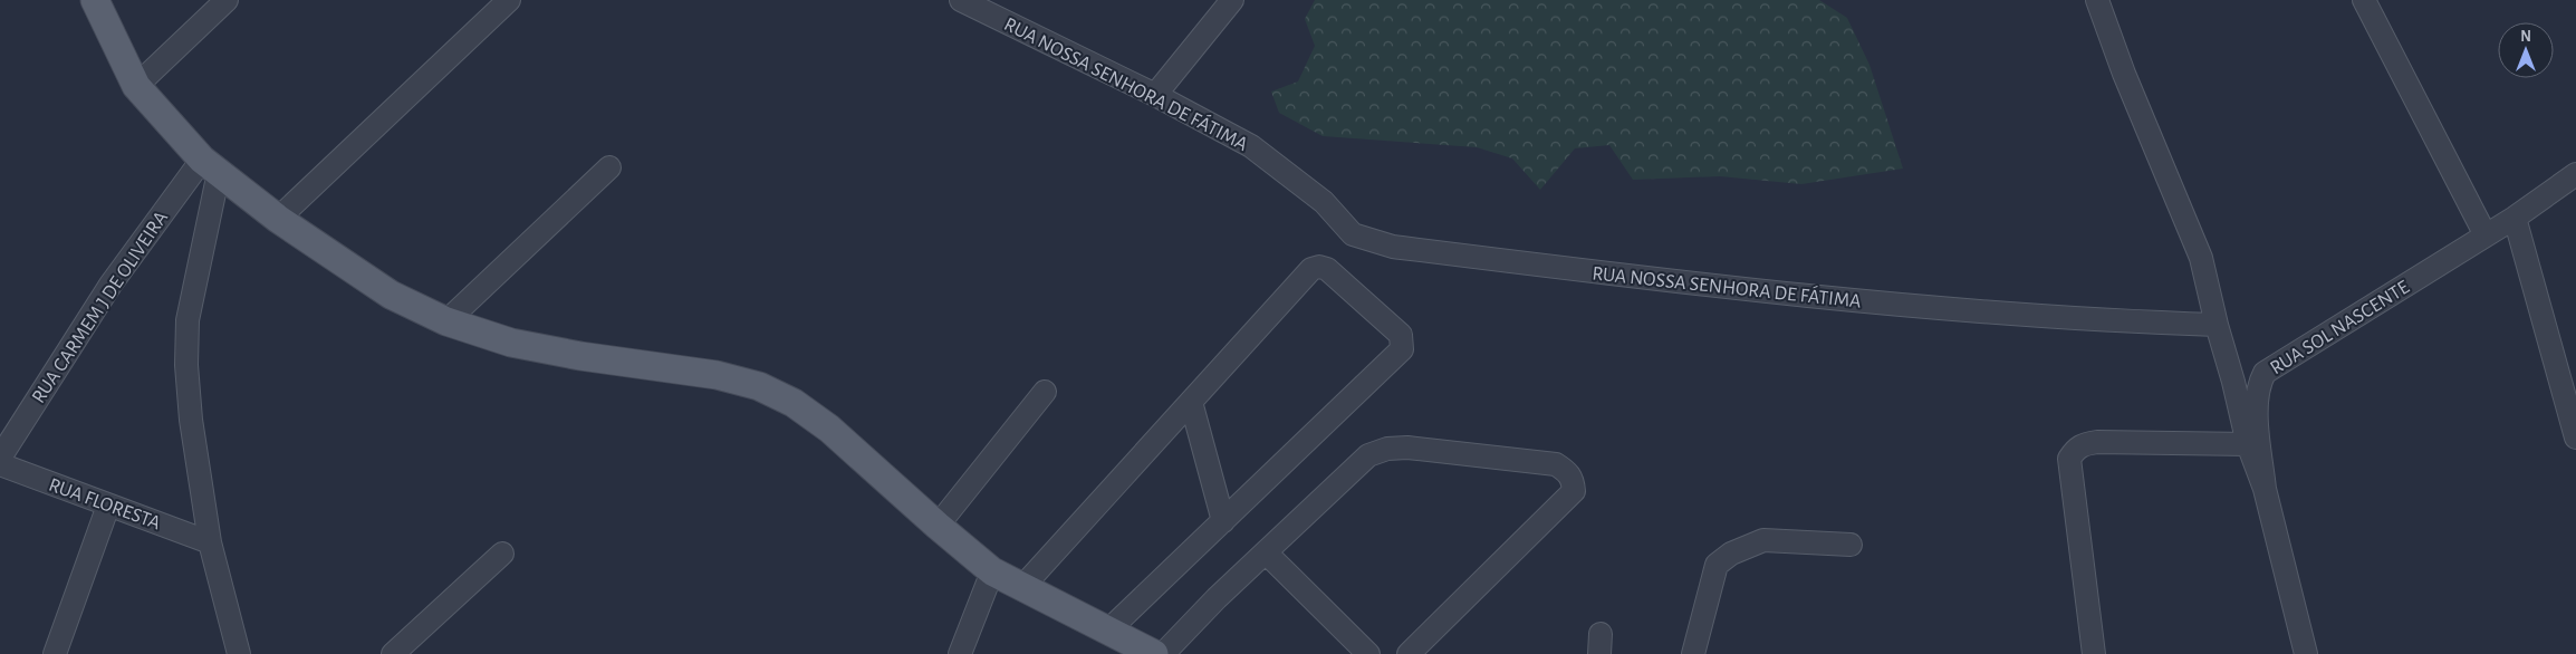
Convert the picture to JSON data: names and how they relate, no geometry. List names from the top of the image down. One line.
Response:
{"streets":{"street":["RUA NOSSA SENHORA DE FÁTIMA","RUA CARMEM J DE OLIVEIRA","RUA SOL NASCENTE","RUA FLORESTA"]},"crossings":[["RUA NOSSA SENHORA DE FÁTIMA","RUA SOL NASCENTE"]],"north":"top"}
